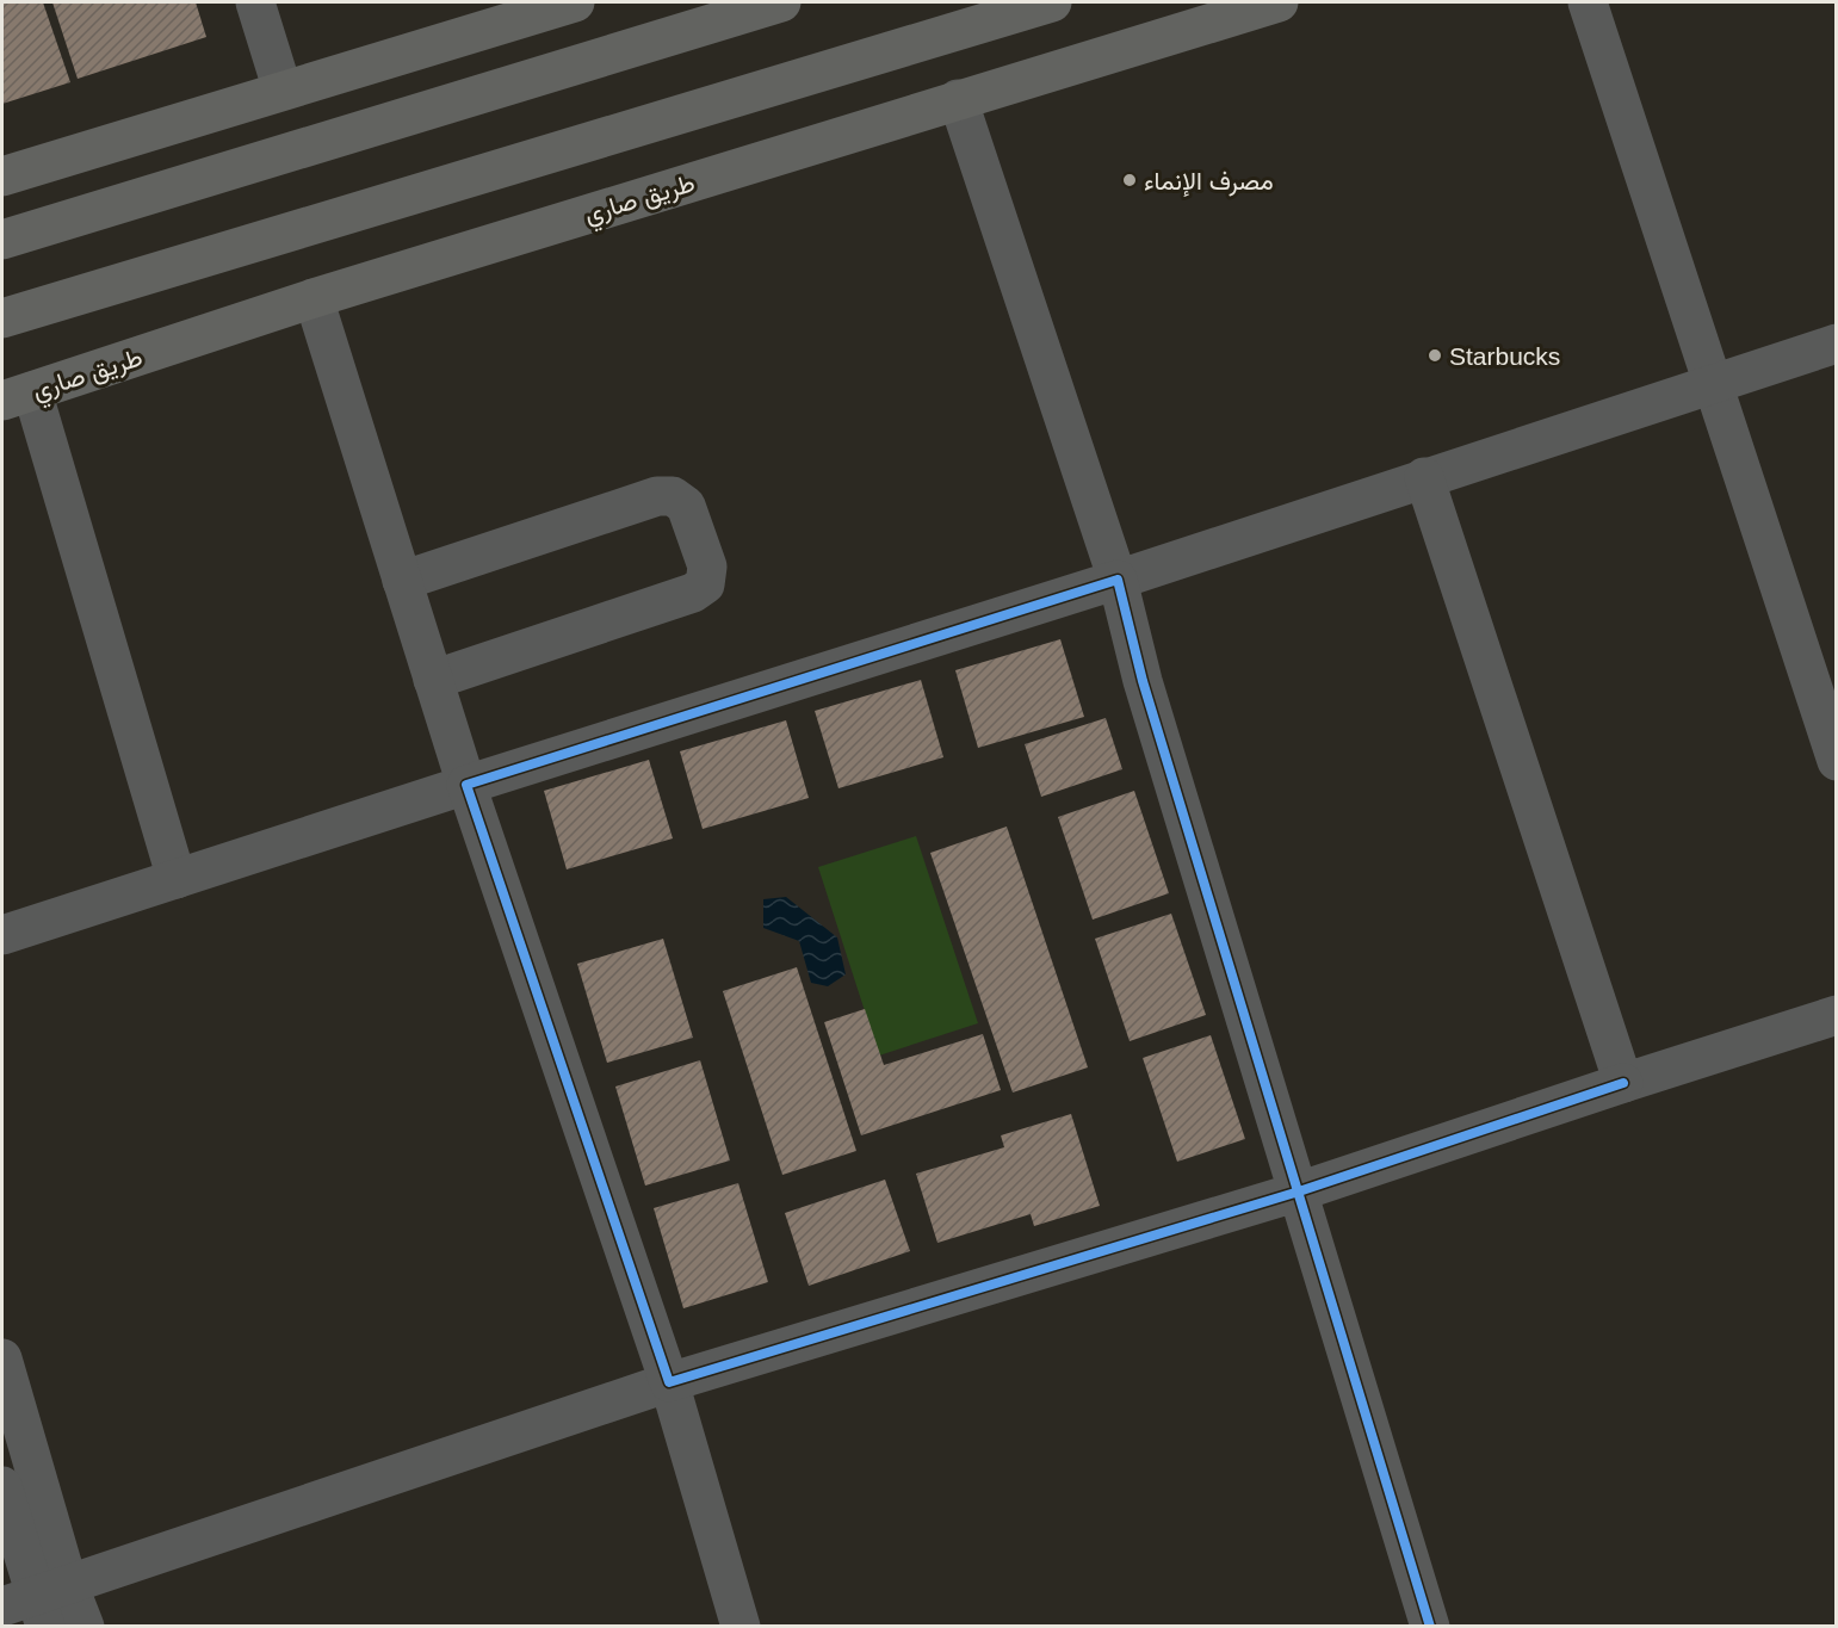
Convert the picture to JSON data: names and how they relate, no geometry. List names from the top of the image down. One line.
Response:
{"streets":{"main road":["طريق صاري"]},"places":["مصرف الإنماء","Starbucks"]}
